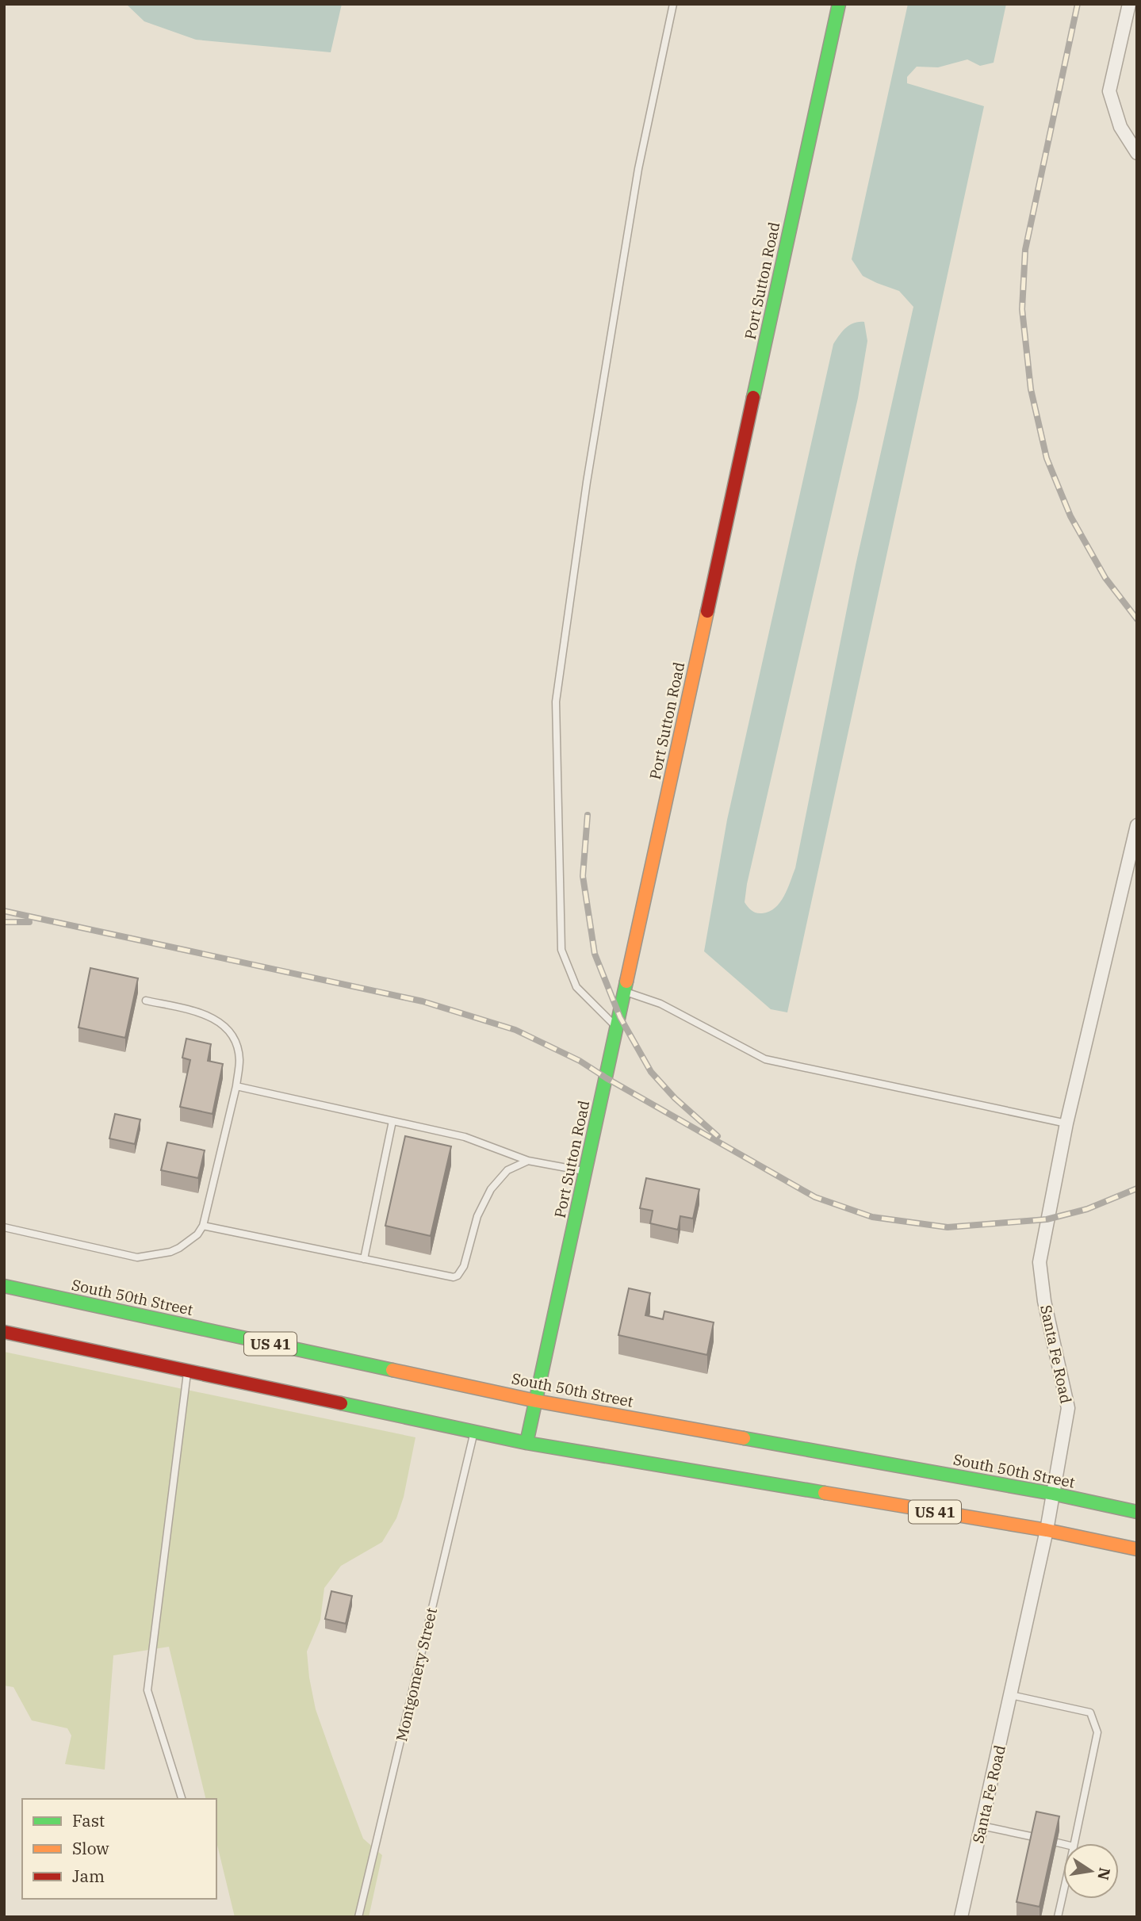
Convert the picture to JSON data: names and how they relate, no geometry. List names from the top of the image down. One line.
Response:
{"streets":{"main road":["Port Sutton Road","South 50th Street","US 41"],"street":["Santa Fe Road"],"lane":["Montgomery Street"]},"crossings":[["Port Sutton Road","South 50th Street"],["Port Sutton Road","US 41"],["South 50th Street","Santa Fe Road"],["US 41","Santa Fe Road"],["US 41","Montgomery Street"]],"legend":["Fast","Slow","Jam"],"north":"right"}
